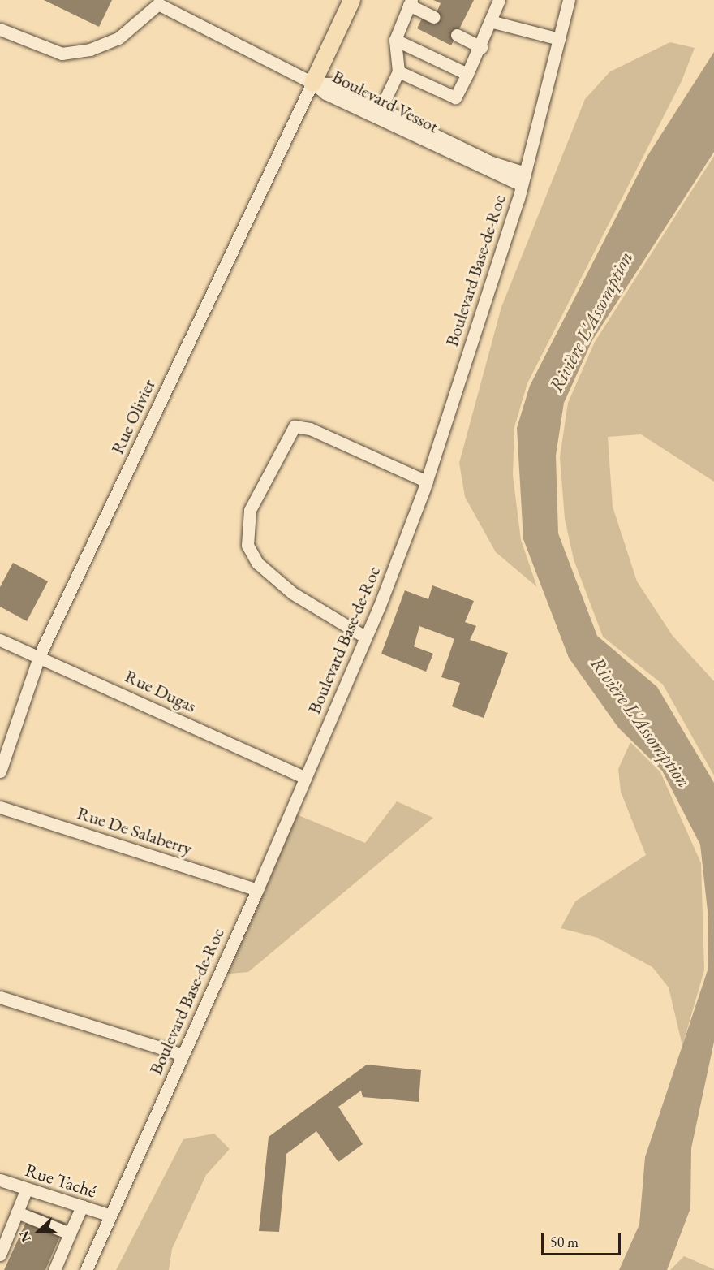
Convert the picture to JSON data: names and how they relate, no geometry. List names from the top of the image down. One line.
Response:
{"streets":{"street":["Boulevard Vessot","Boulevard Base-de-Roc","Rue Olivier","Rue Dugas","Rue De Salaberry","Rue Taché"]},"crossings":[["Boulevard Vessot","Boulevard Base-de-Roc"],["Boulevard Vessot","Rue Olivier"],["Boulevard Base-de-Roc","Rue Dugas"],["Boulevard Base-de-Roc","Rue De Salaberry"],["Boulevard Base-de-Roc","Rue Taché"],["Rue Olivier","Rue Dugas"]],"water":["Rivière L'Assomption"],"scale_bar":"50 m","north":"left"}
